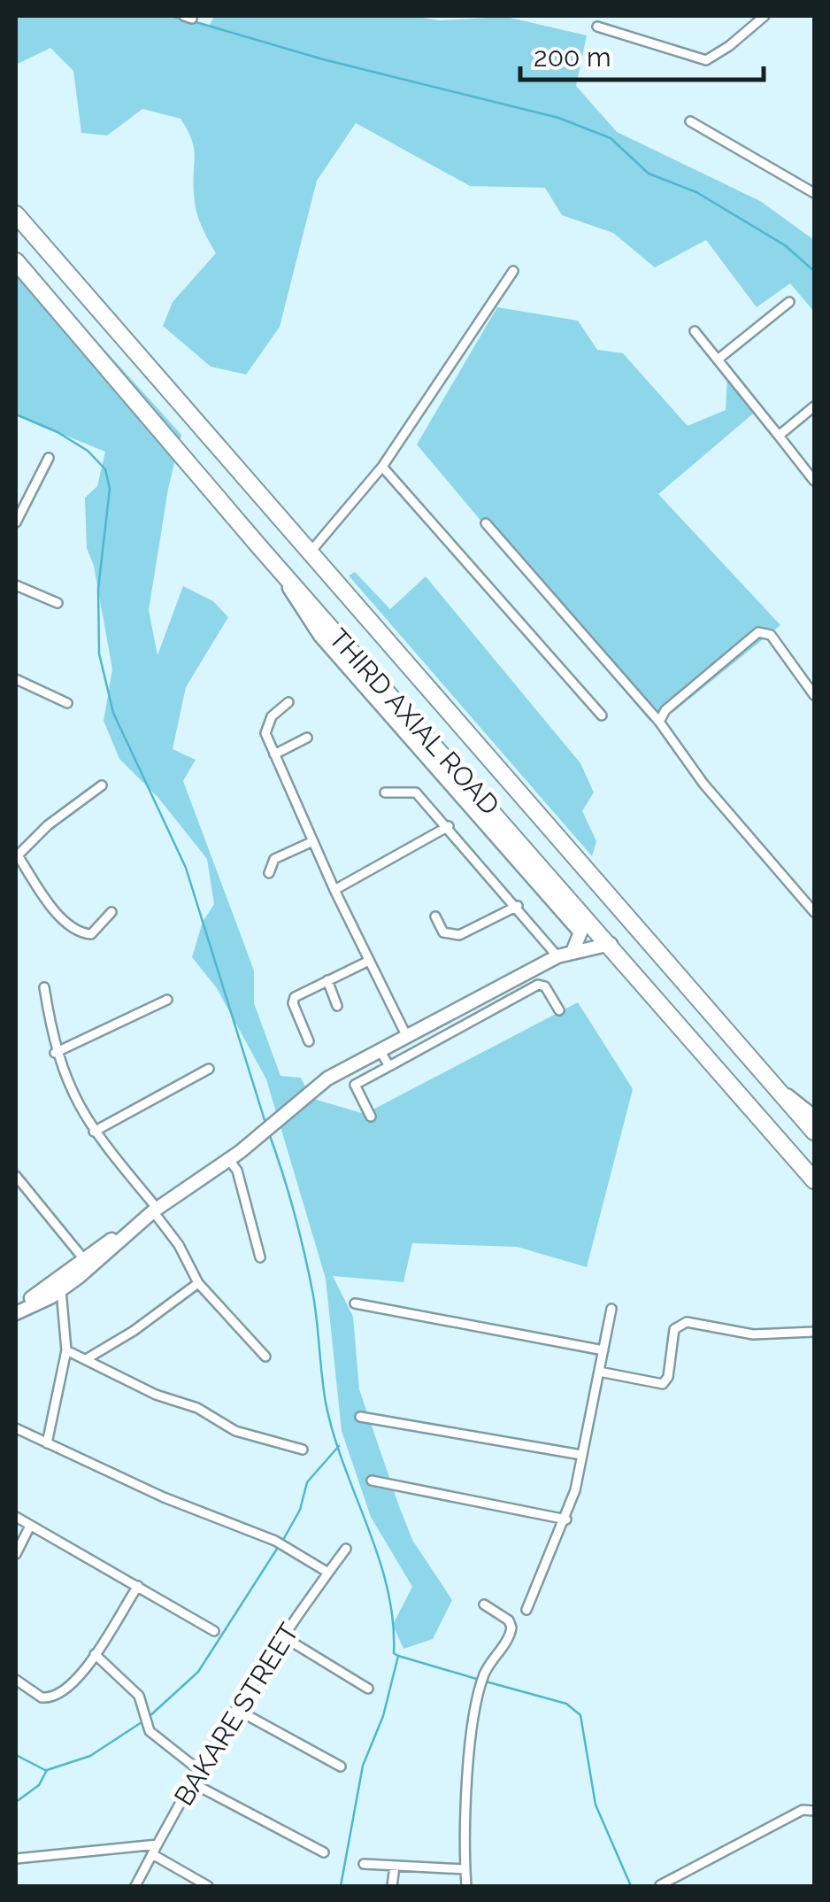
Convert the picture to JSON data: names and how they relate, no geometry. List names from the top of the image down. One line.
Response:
{"streets":{"highway":["THIRD AXIAL ROAD"],"street":["BAKARE STREET"]},"scale_bar":"200 m"}
